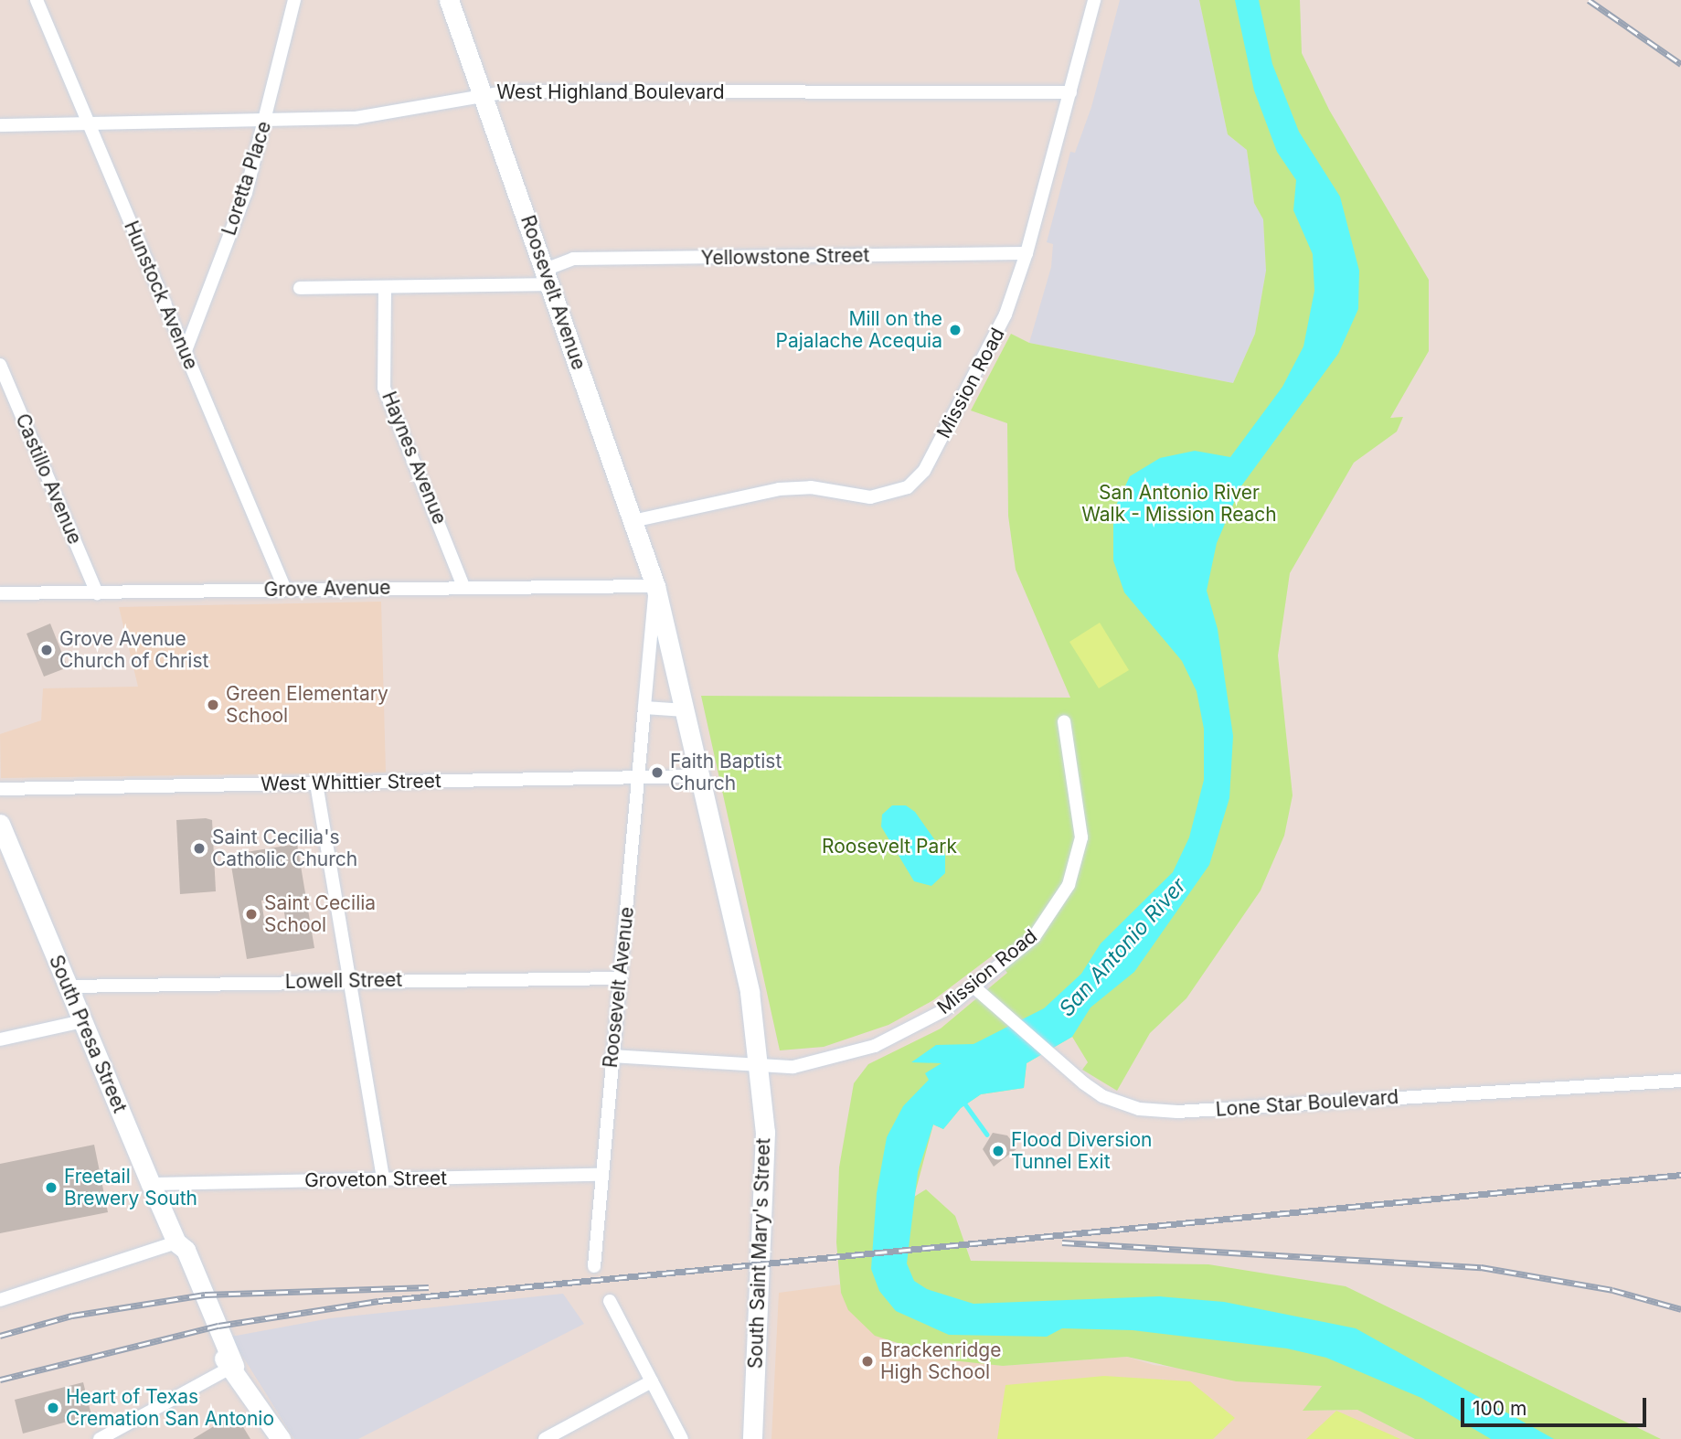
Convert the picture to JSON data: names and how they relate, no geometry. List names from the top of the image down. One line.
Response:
{"streets":{"main road":["Roosevelt Avenue","South Presa Street","South Saint Mary's Street"],"street":["West Highland Boulevard","Loretta Place","Yellowstone Street","Hunstock Avenue","Mission Road","Haynes Avenue","Castillo Avenue","Grove Avenue","West Whittier Street","Lowell Street","Lone Star Boulevard","Groveton Street"]},"crossings":[["West Highland Boulevard","Loretta Place"],["West Highland Boulevard","Roosevelt Avenue"],["West Highland Boulevard","Hunstock Avenue"],["West Highland Boulevard","Mission Road"],["Loretta Place","Hunstock Avenue"],["Yellowstone Street","Roosevelt Avenue"],["Yellowstone Street","Mission Road"],["Yellowstone Street","Haynes Avenue"],["Roosevelt Avenue","Mission Road"],["Roosevelt Avenue","Grove Avenue"],["Roosevelt Avenue","West Whittier Street"],["Roosevelt Avenue","Lowell Street"],["Roosevelt Avenue","Groveton Street"],["Roosevelt Avenue","South Saint Mary's Street"],["Hunstock Avenue","Grove Avenue"],["Mission Road","Lone Star Boulevard"],["Mission Road","South Saint Mary's Street"],["Haynes Avenue","Grove Avenue"],["Castillo Avenue","Grove Avenue"],["Lowell Street","South Presa Street"],["South Presa Street","Groveton Street"]],"water":["San Antonio River"],"parks":["San Antonio River Walk - Mission Reach","Roosevelt Park"],"places":["Mill on the Pajalache Acequia","Grove Avenue Church of Christ","Green Elementary School","Faith Baptist Church","Saint Cecilia's Catholic Church","Saint Cecilia School","Flood Diversion Tunnel Exit","Freetail Brewery South","Brackenridge High School","Heart of Texas Cremation San Antonio"],"scale_bar":"100 m"}
